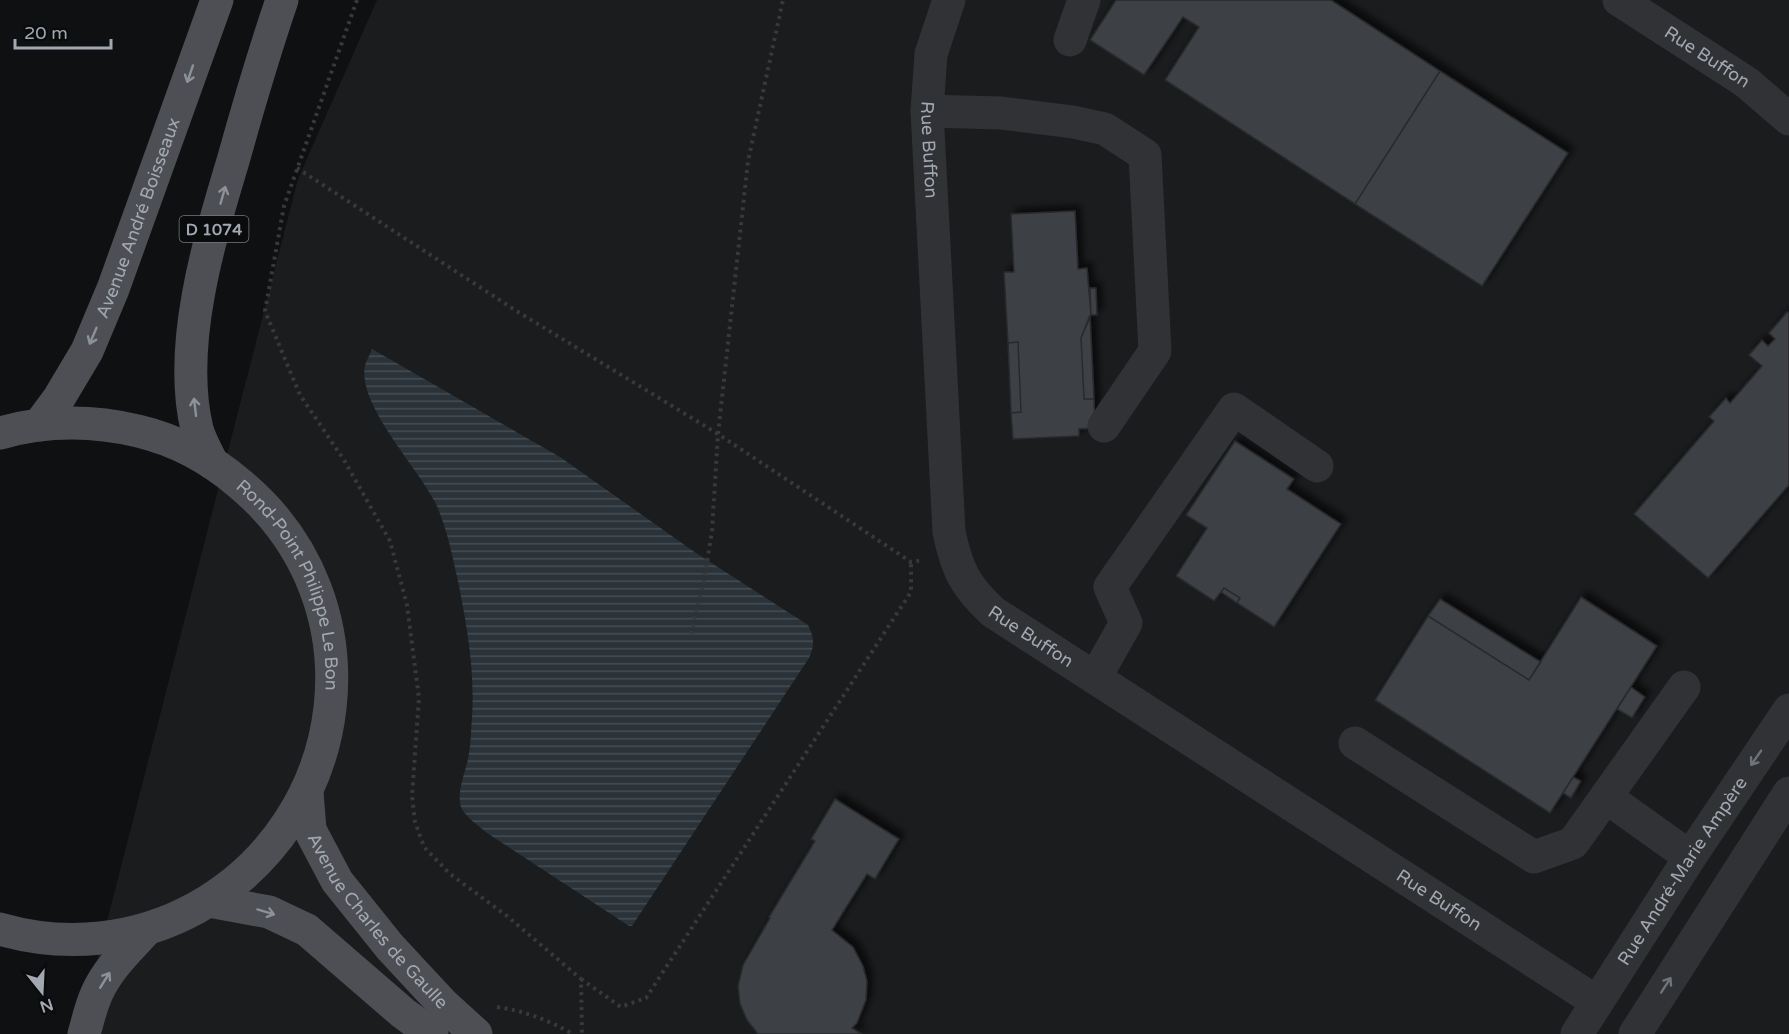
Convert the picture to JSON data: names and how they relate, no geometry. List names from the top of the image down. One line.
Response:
{"streets":{"main road":["Avenue André Boisseaux","D 1074","Rond-Point Philippe Le Bon","Avenue Charles de Gaulle"],"street":["Rue Buffon","Rue André-Marie Ampère"]},"crossings":[["Rue Buffon","Rue André-Marie Ampère"],["Avenue André Boisseaux","Rond-Point Philippe Le Bon"],["D 1074","Rond-Point Philippe Le Bon"],["Rond-Point Philippe Le Bon","Avenue Charles de Gaulle"]],"one_way":["Avenue Charles de Gaulle"],"scale_bar":"20 m","north":"bottom"}
